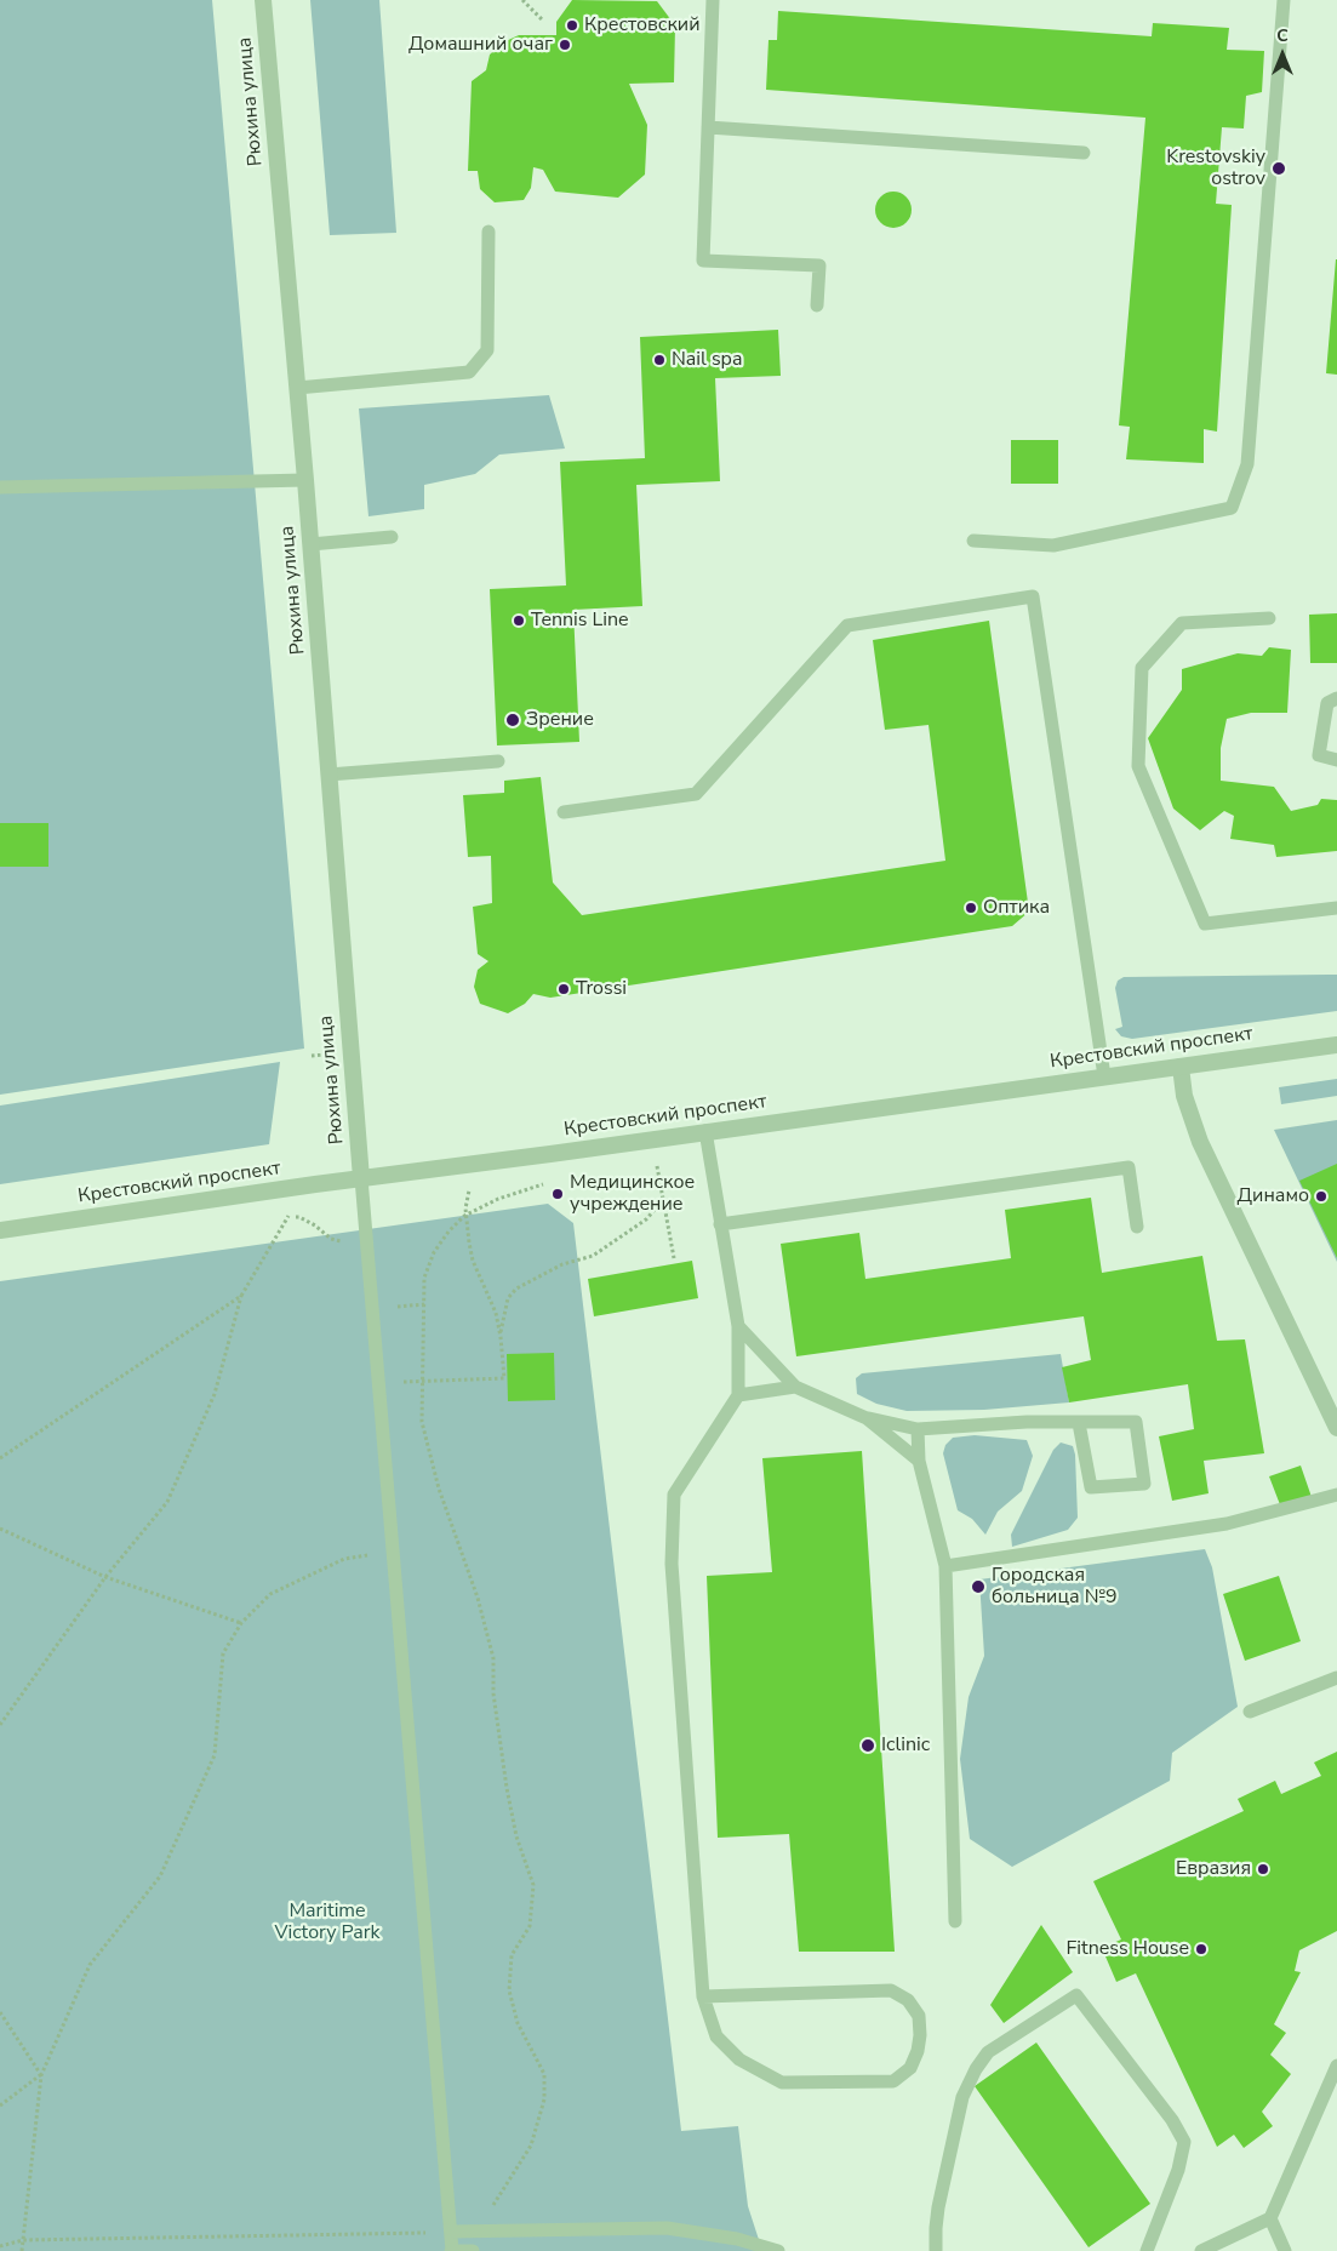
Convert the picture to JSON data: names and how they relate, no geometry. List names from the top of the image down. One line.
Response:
{"streets":{"street":["Рюхина улица","Крестовский проспект"]},"crossings":[["Рюхина улица","Крестовский проспект"]],"parks":["Maritime Victory Park"],"places":["Крестовский","Домашний очаг","Krestovskiy ostrov","Nail spa","Tennis Line","Зрение","Оптика","Trossi","Медицинское учреждение","Динамо","Городская больница №9","Iclinic","Евразия","Fitness House"],"north":"top"}
